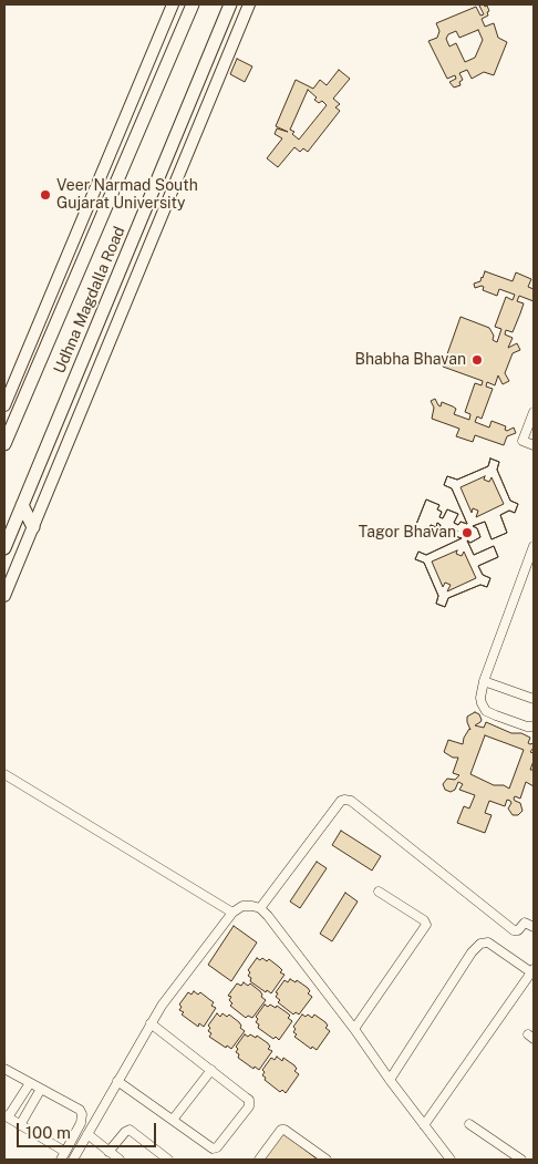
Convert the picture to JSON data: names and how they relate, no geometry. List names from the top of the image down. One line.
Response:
{"streets":{"main road":["Udhna Magdalla Road"]},"places":["Veer Narmad South Gujarat University","Bhabha Bhavan","Tagor Bhavan"],"scale_bar":"100 m"}
